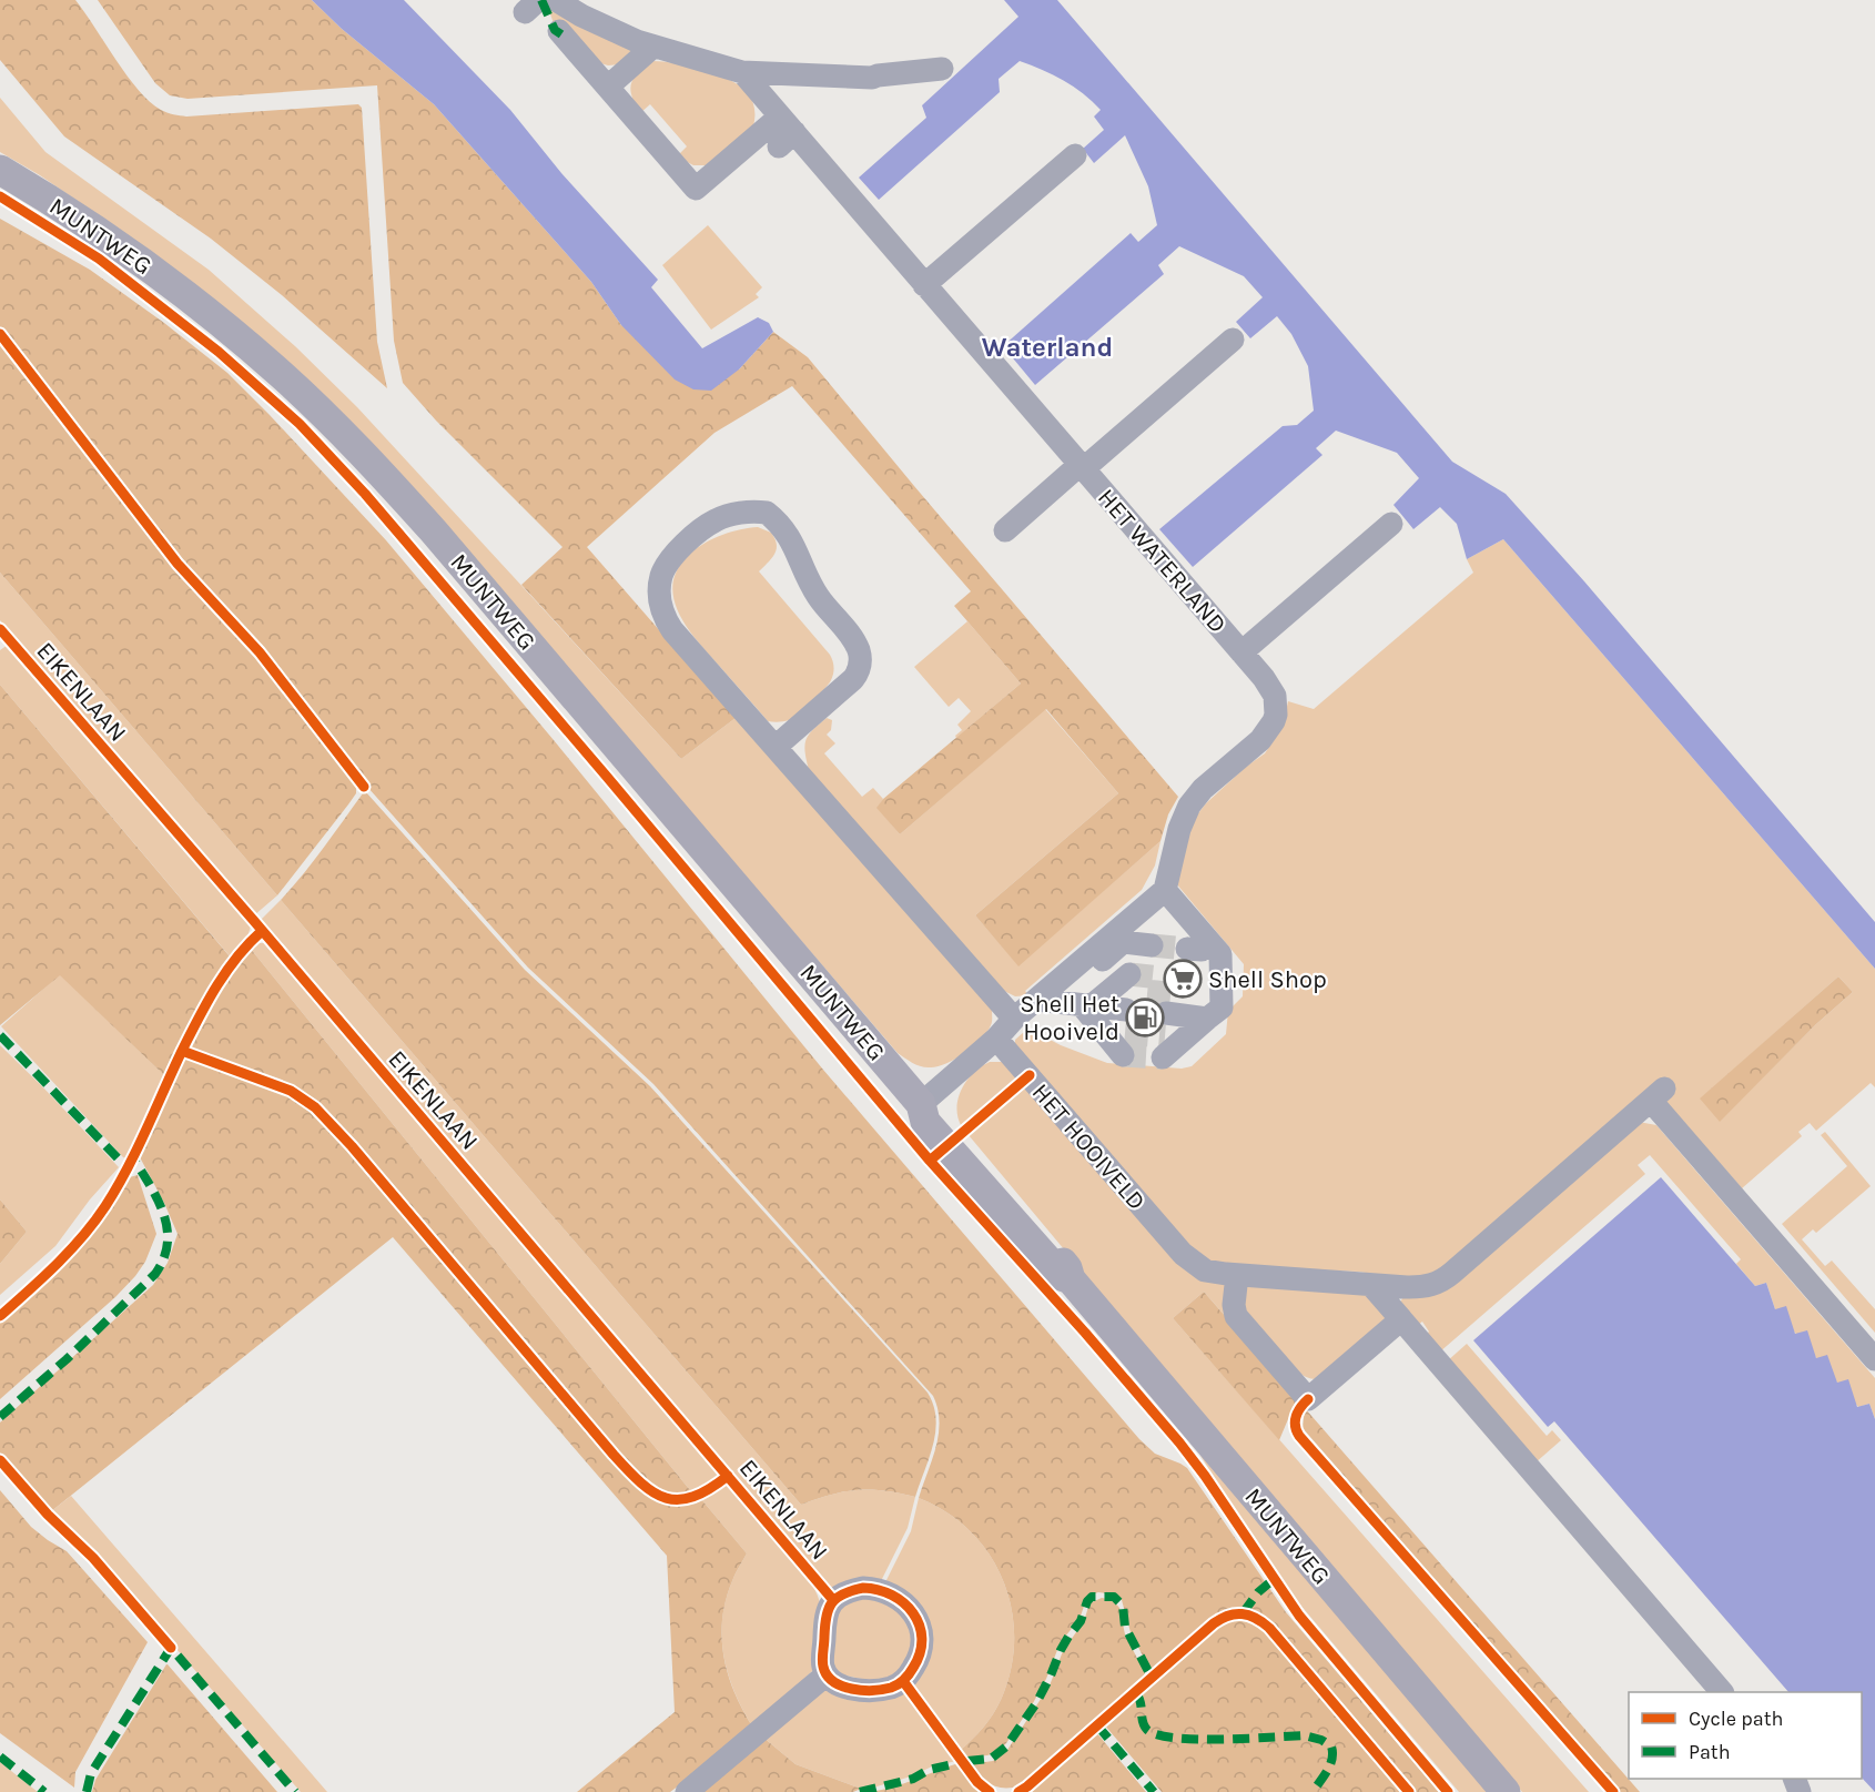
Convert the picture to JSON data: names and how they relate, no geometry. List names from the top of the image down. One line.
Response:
{"streets":{"main road":["MUNTWEG"],"street":["HET WATERLAND","HET HOOIVELD"],"cycle path":["EIKENLAAN"]},"districts":["Waterland"],"places":{"supermarket":["Shell Shop"],"fuel station":["Shell Het Hooiveld"]},"legend":["Cycle path","Path"]}
